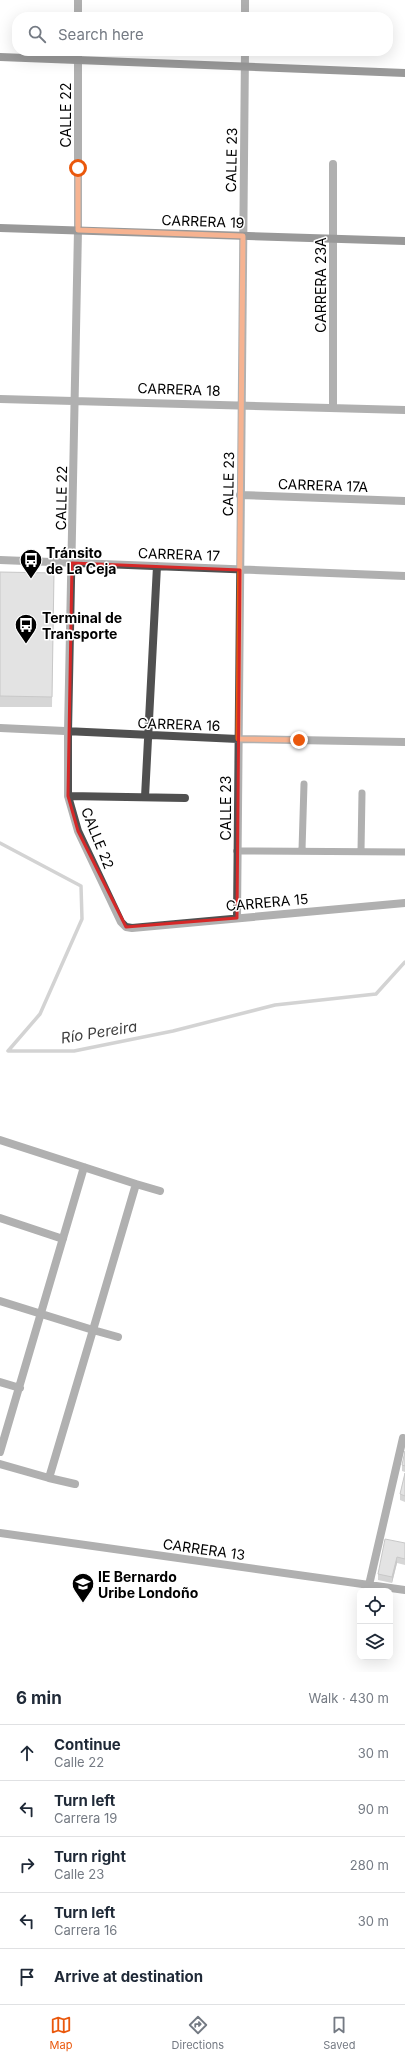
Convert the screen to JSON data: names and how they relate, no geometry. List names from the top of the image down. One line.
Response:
{"streets":{"main road":["CARRERA 19"],"street":["CALLE 22","CALLE 23","CARRERA 23A","CARRERA 18","CARRERA 17A","CARRERA 17","CARRERA 16","CARRERA 15","CARRERA 13"]},"crossings":[["CALLE 22","CARRERA 19"],["CALLE 22","CARRERA 18"],["CALLE 22","CARRERA 17"],["CALLE 22","CARRERA 16"],["CALLE 22","CARRERA 15"],["CALLE 23","CARRERA 19"],["CALLE 23","CARRERA 18"],["CALLE 23","CARRERA 17A"],["CALLE 23","CARRERA 17"],["CALLE 23","CARRERA 16"],["CALLE 23","CARRERA 15"],["CARRERA 19","CARRERA 23A"],["CARRERA 23A","CARRERA 18"]],"water":["Río Pereira"],"places":{"bus stop":["Tránsito de La Ceja","Terminal de Transporte"],"school or university":["IE Bernardo Uribe Londoño"]},"page":{"search":"Search here","heading":["6 min","Walk · 430 m"],"list":[["Continue","Calle 22","30 m"],["Turn left","Carrera 19","90 m"],["Turn right","Calle 23","280 m"],["Turn left","Carrera 16","30 m"],"Arrive at destination"],"nav":["Map","Directions","Saved"]}}
